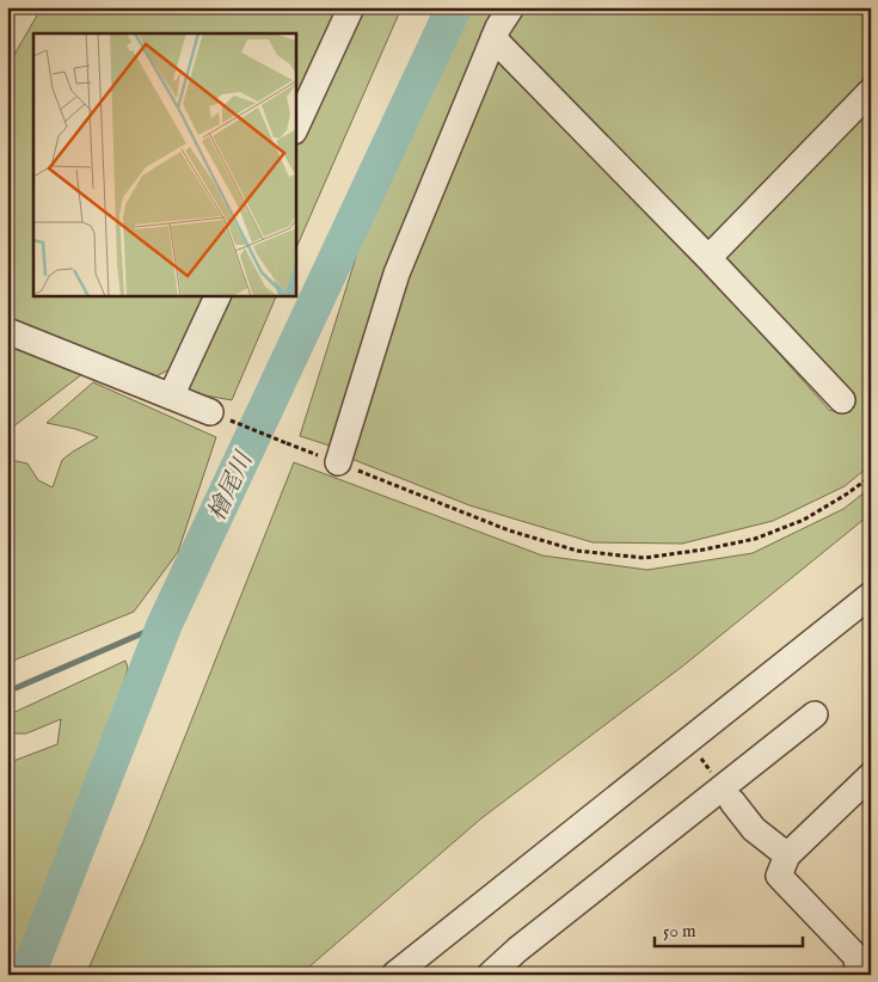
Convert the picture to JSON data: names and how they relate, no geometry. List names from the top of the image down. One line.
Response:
{"water":["檜尾川"],"scale_bar":"50 m"}
